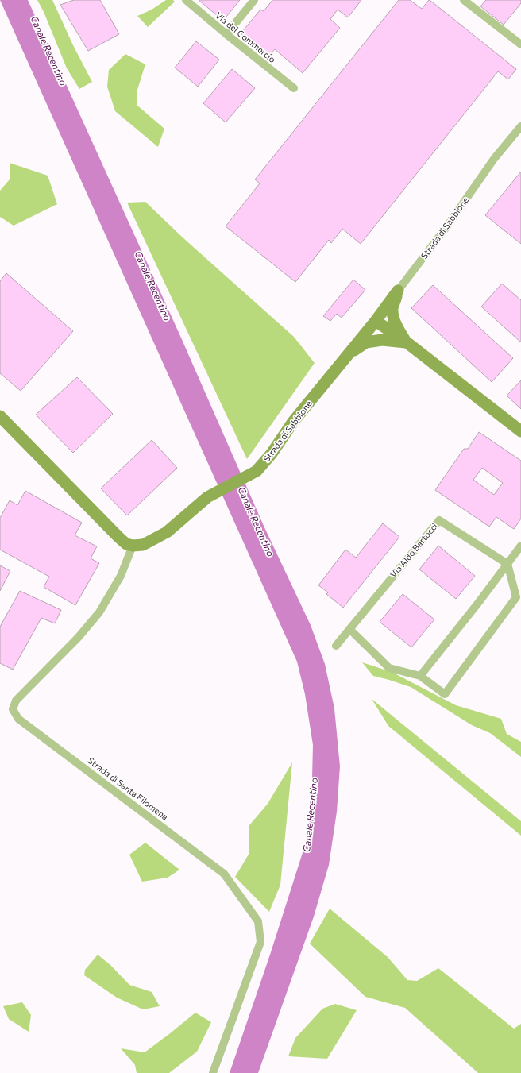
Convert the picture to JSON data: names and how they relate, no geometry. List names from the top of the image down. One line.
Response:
{"streets":{"main road":["Strada di Sabbione"],"street":["Via del Commercio","Via Aldo Bartocci","Strada di Santa Filomena"]},"crossings":[["Strada di Sabbione","Strada di Santa Filomena"]],"water":["Canale Recentino"]}
